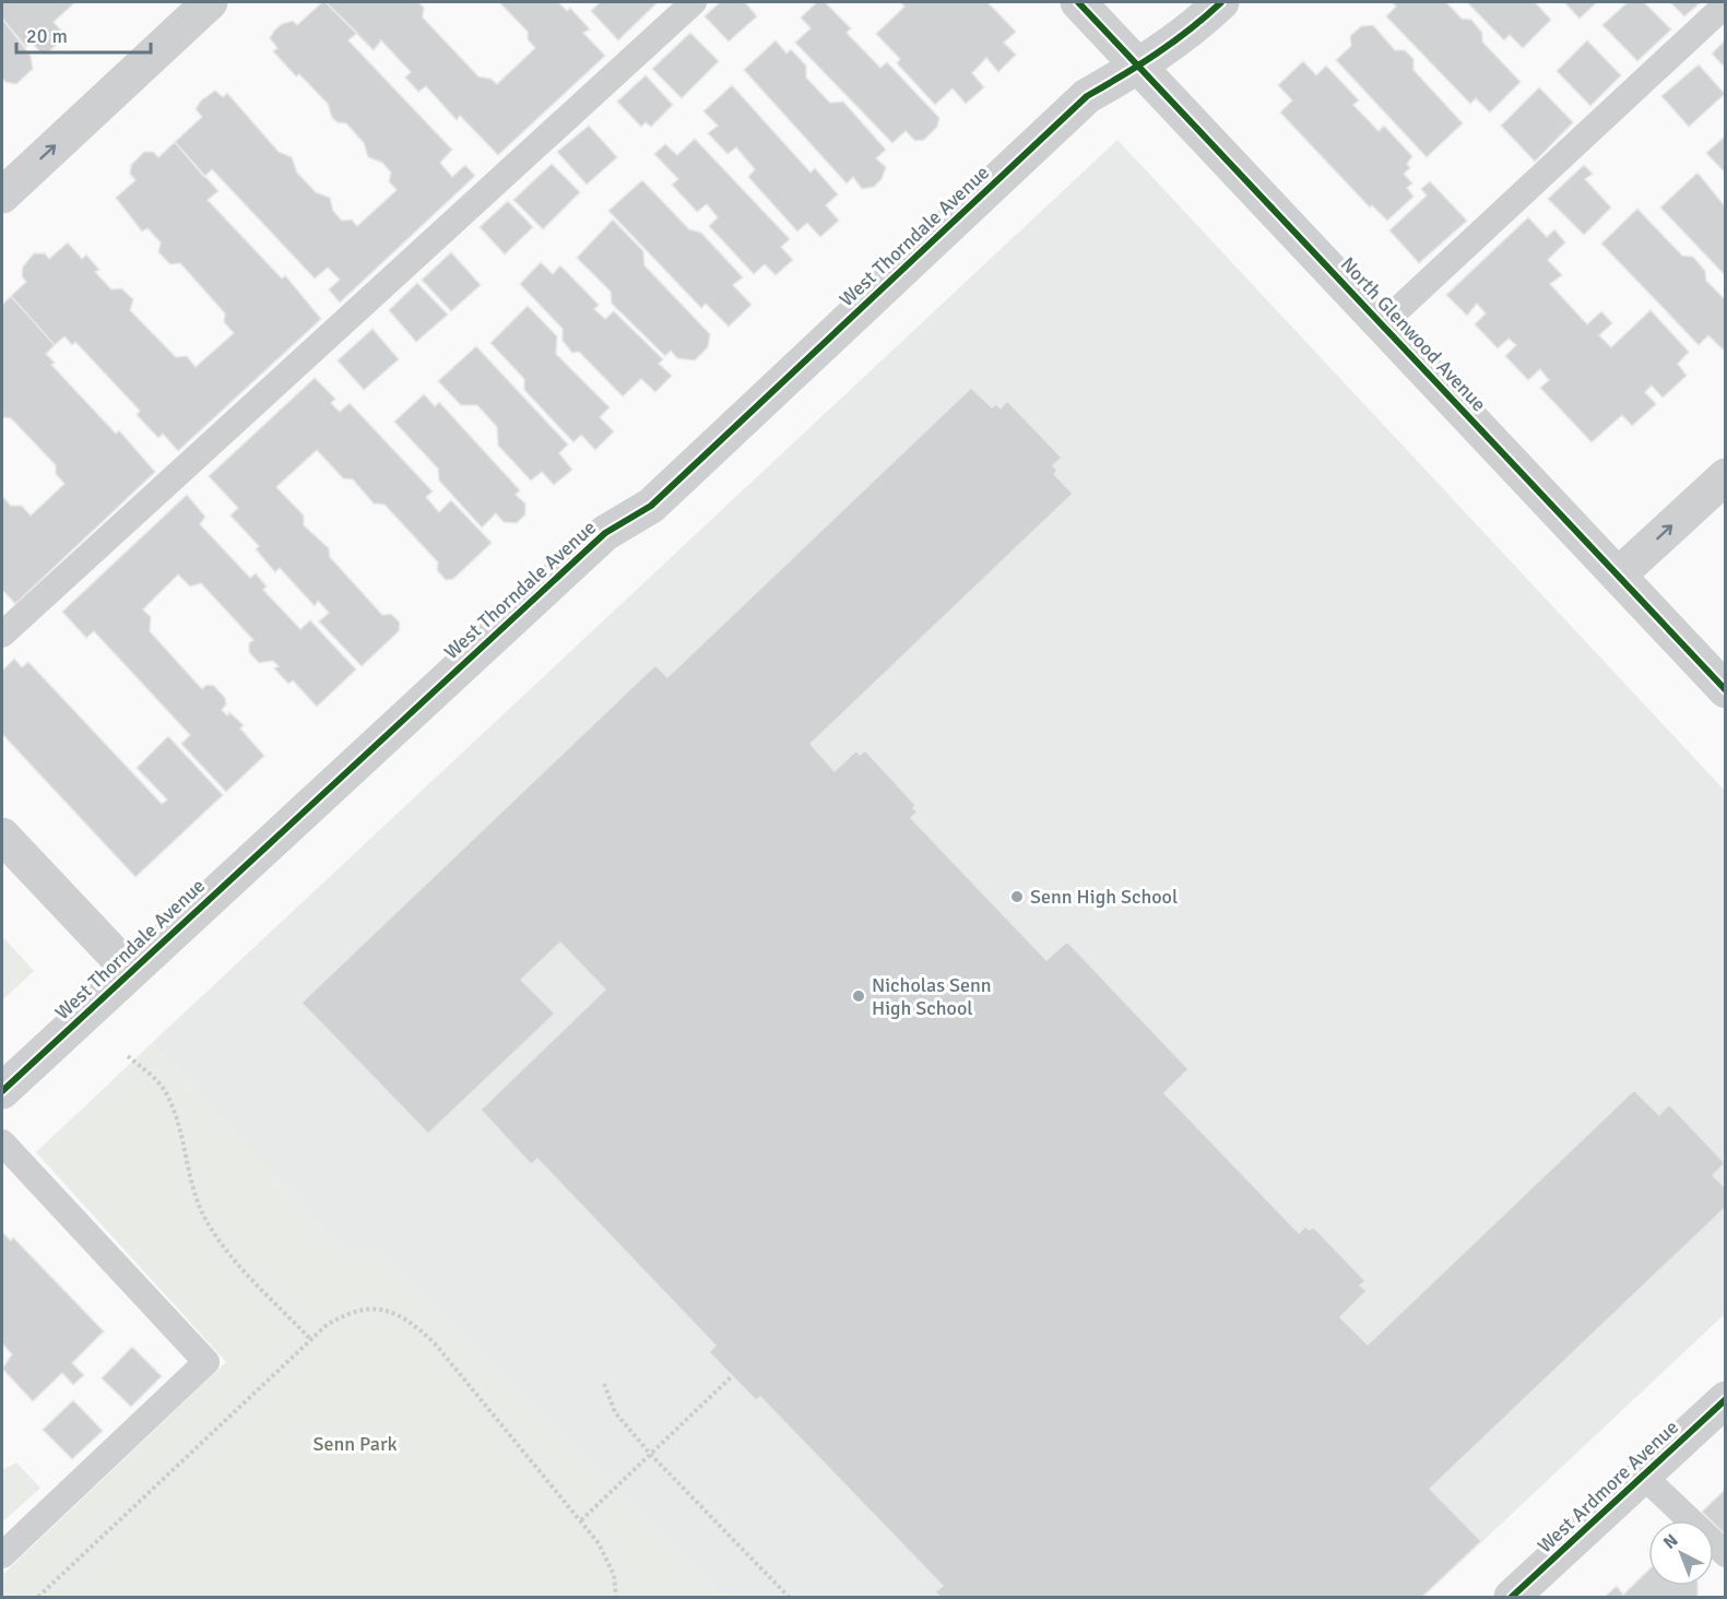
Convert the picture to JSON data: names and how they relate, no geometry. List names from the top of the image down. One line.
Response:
{"streets":{"street":["West Thorndale Avenue","North Glenwood Avenue","West Ardmore Avenue"]},"crossings":[["West Thorndale Avenue","North Glenwood Avenue"]],"parks":["Senn Park"],"places":["Senn High School","Nicholas Senn High School"],"scale_bar":"20 m","north":"top left"}
